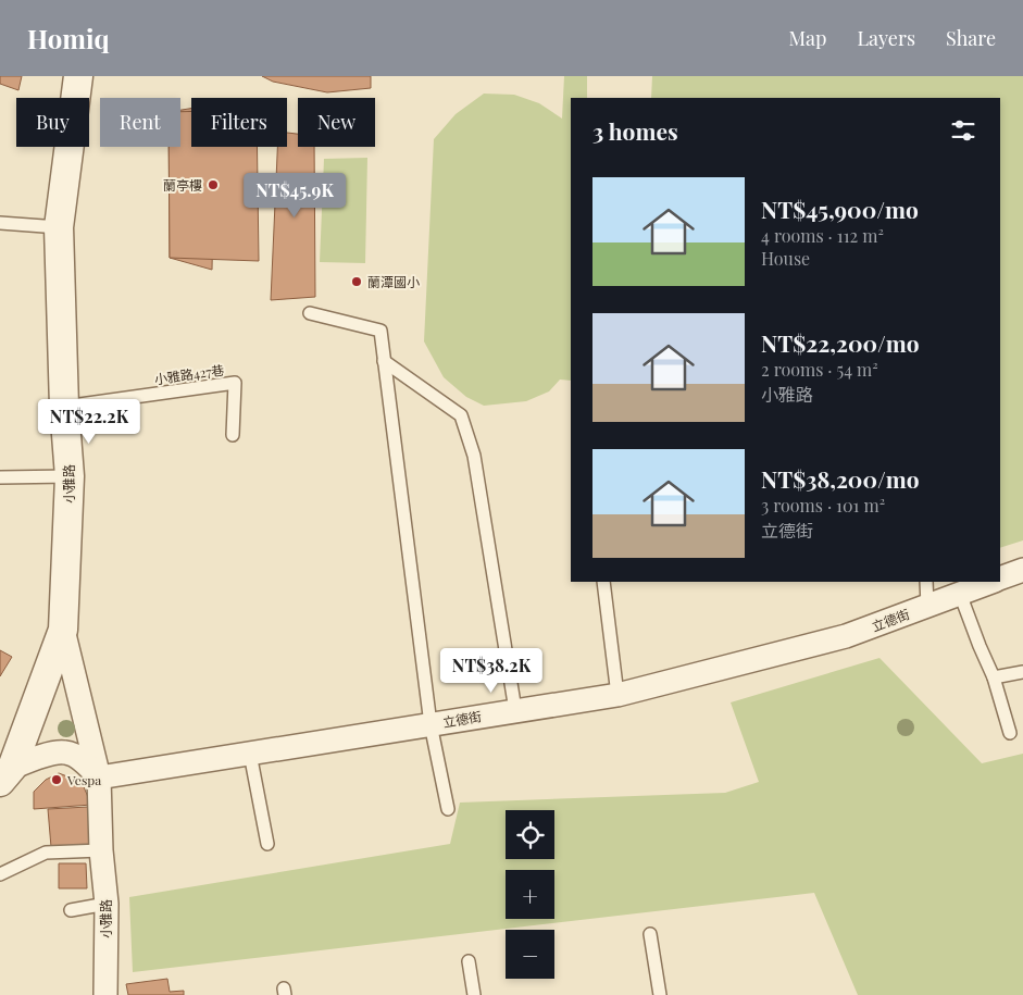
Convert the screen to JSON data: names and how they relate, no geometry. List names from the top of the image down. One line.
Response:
{"streets":{"street":["小雅路","立德街"],"lane":["小雅路427巷"]},"crossings":[["小雅路427巷","小雅路"],["小雅路","立德街"]],"places":["蘭亭樓","蘭潭國小","Vespa"],"page":{"header":"Homiq","nav":["Map","Layers","Share"],"chip":["Buy","Rent","Filters","New"],"heading":"3 homes","list":[{"name":"NT$45,900/mo","note":"4 rooms · 112 m² · House"},{"name":"NT$22,200/mo","note":"2 rooms · 54 m² · 小雅路"},{"name":"NT$38,200/mo","note":"3 rooms · 101 m² · 立德街"}],"price":["NT$45.9K","NT$22.2K","NT$38.2K"],"map_buttons":["+","−"]}}
